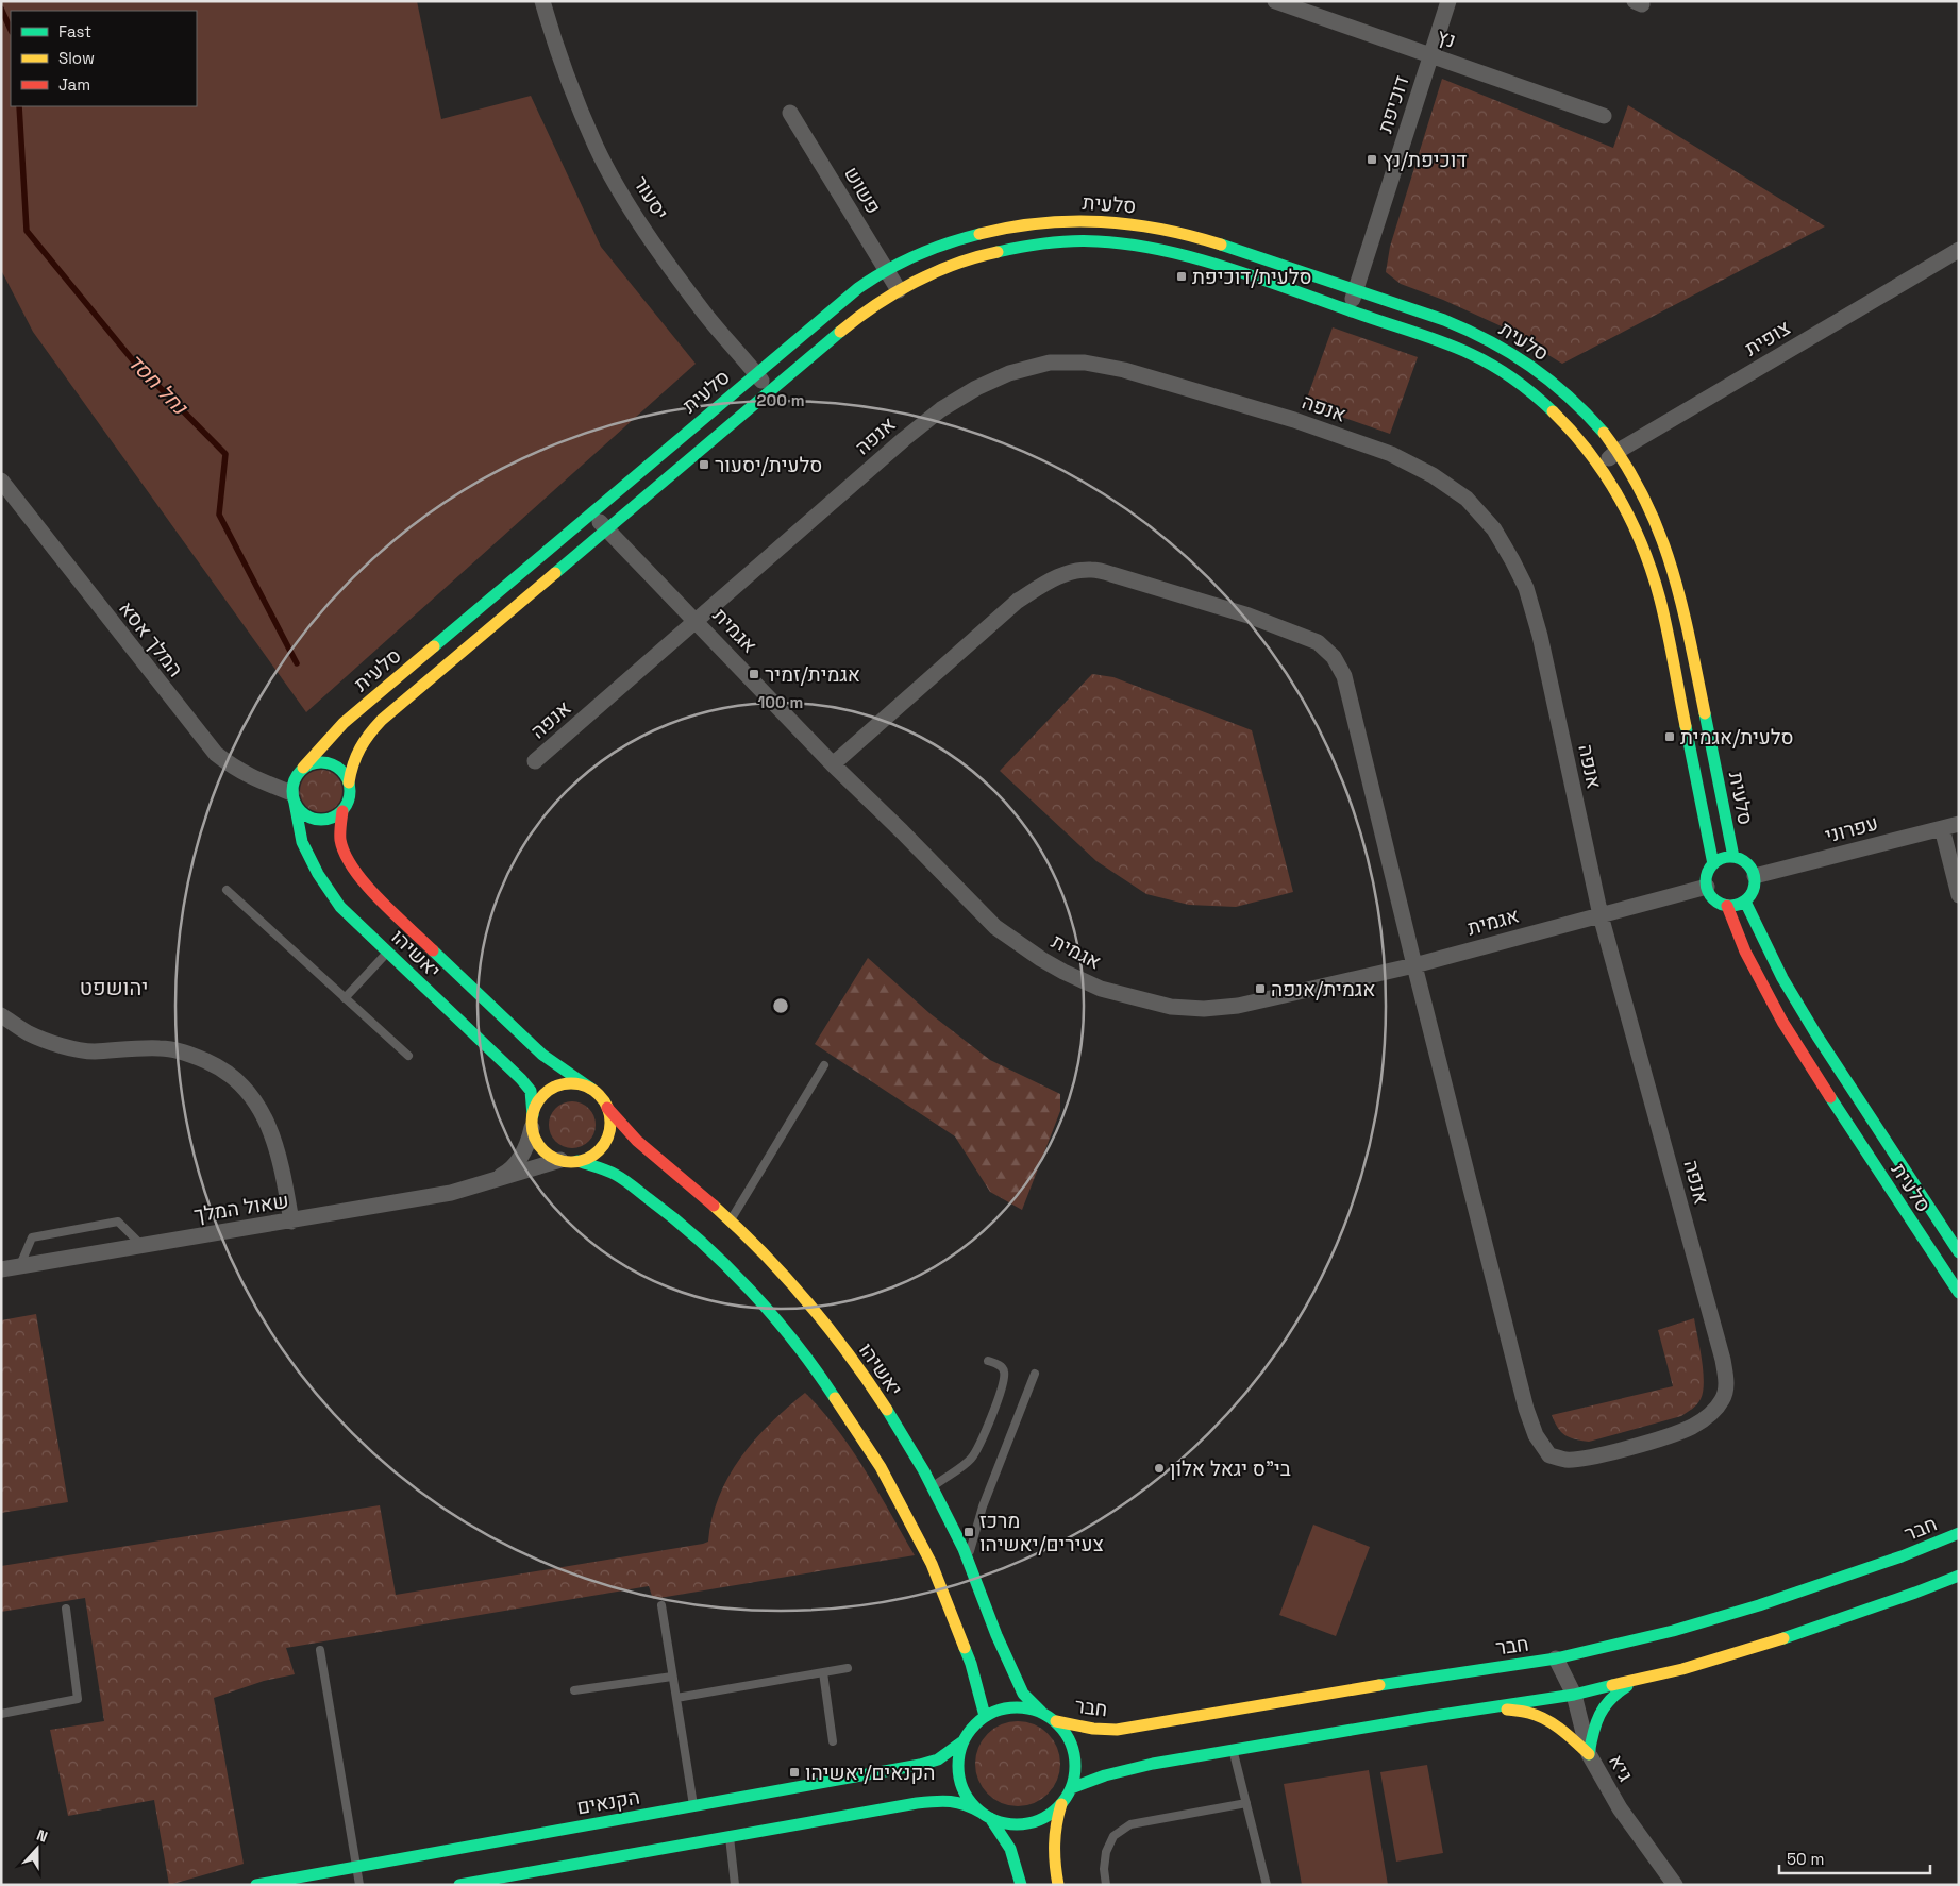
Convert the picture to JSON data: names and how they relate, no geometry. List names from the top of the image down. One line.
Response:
{"streets":{"street":["נץ","דוכיפת","פשוש","יסעור","סלעית","צופית","אנפה","אגמית","המלך אסא","עפרוני","יאשיהו","שאול המלך","חבר","גיא","הקנאים"]},"crossings":[["נץ","דוכיפת"],["דוכיפת","סלעית"],["פשוש","סלעית"],["יסעור","סלעית"],["סלעית","צופית"],["סלעית","אגמית"],["סלעית","המלך אסא"],["סלעית","עפרוני"],["סלעית","יאשיהו"],["אנפה","אגמית"],["אגמית","עפרוני"],["המלך אסא","יאשיהו"],["יאשיהו","שאול המלך"],["יאשיהו","חבר"],["יאשיהו","הקנאים"],["חבר","גיא"],["חבר","הקנאים"]],"districts":["יהושפט"],"water":["נחל חסד"],"places":{"transit":["דוכיפת/נץ","סלעית/דוכיפת","סלעית/יסעור","אגמית/זמיר","סלעית/אגמית","אגמית/אנפה","מרכז צעירים/יאשיהו","הקנאים/יאשיהו"],"other":["בי\"ס יגאל אלון"]},"legend":["Fast","Slow","Jam"],"scale_bar":"50 m","north":"top","rings":["200 m","100 m"]}
